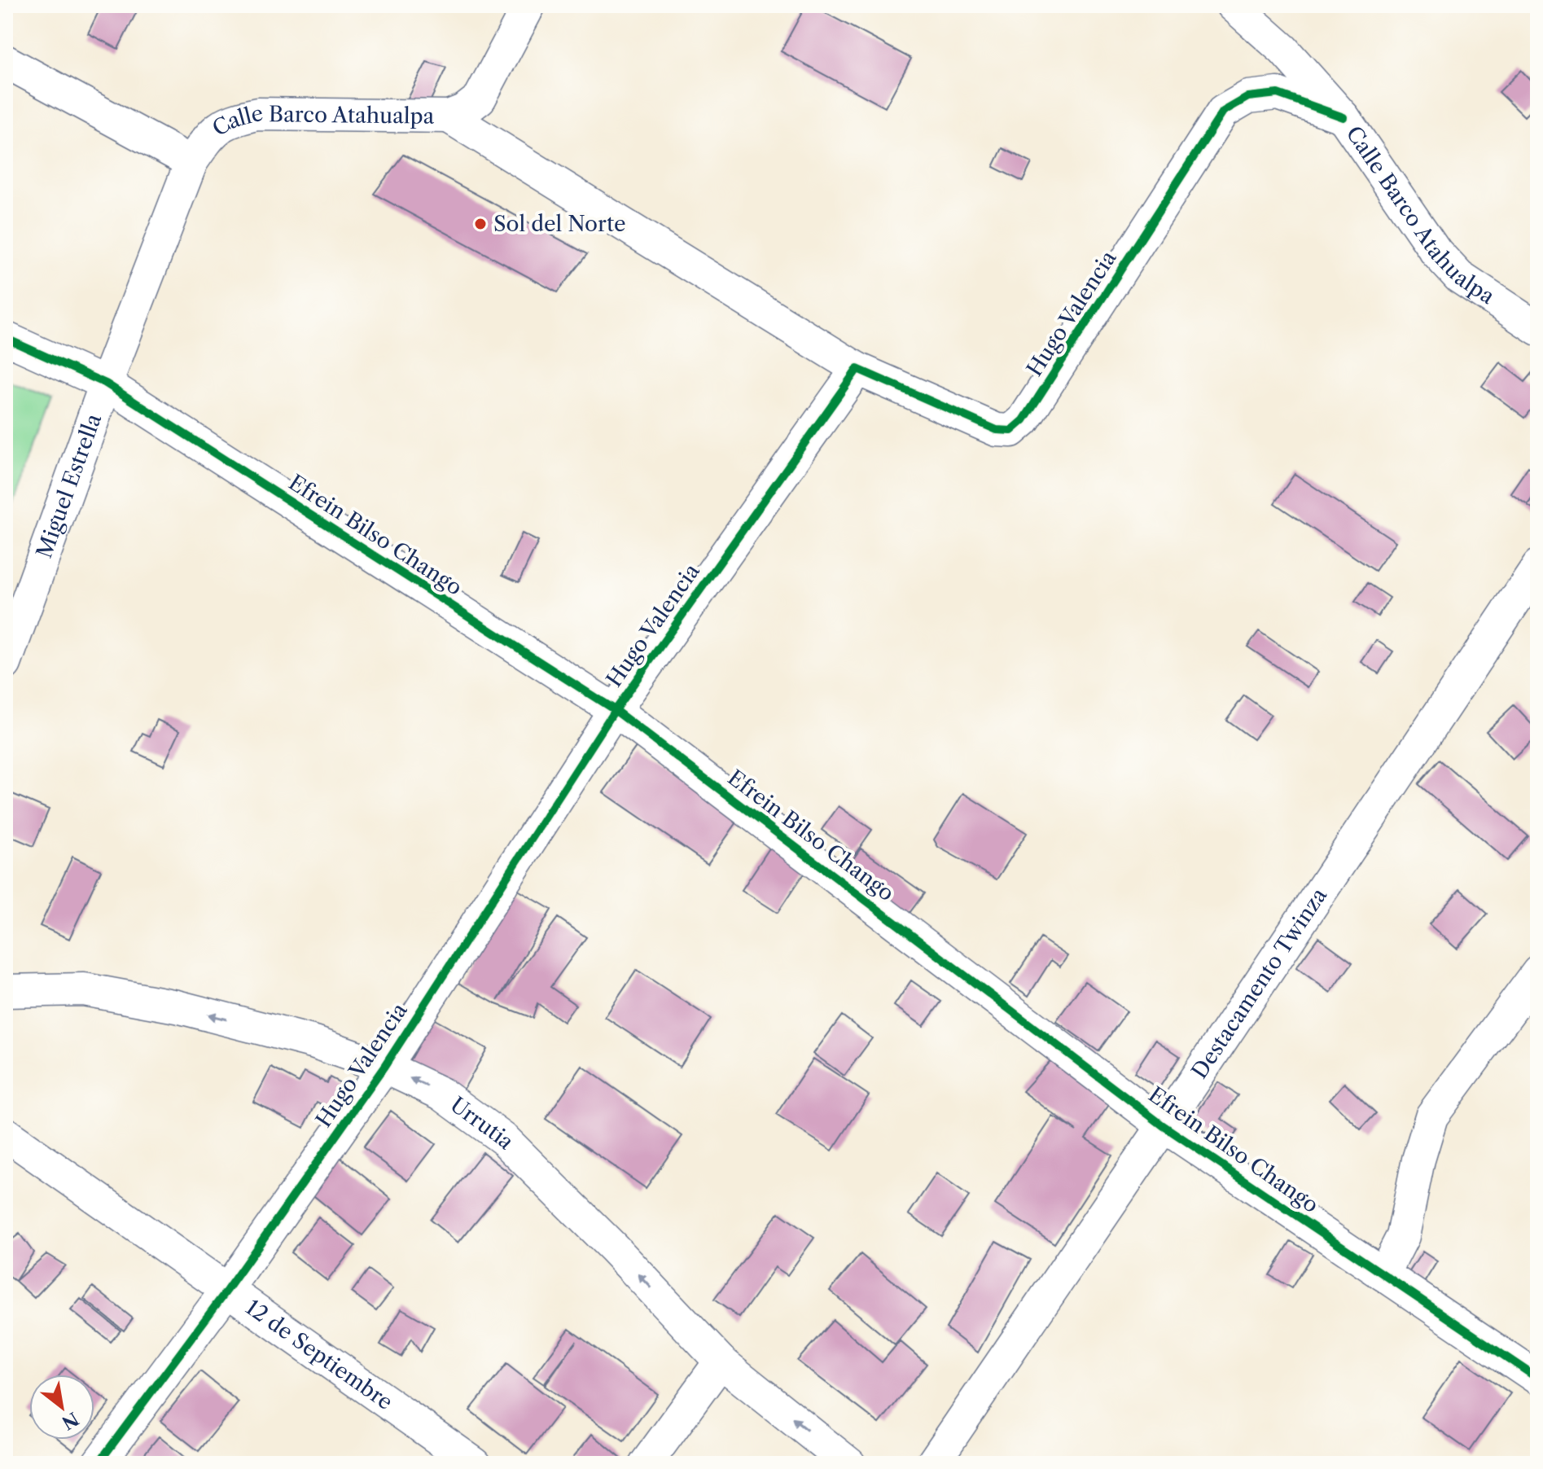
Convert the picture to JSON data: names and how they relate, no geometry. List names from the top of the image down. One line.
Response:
{"streets":{"street":["Calle Barco Atahualpa","Hugo Valencia","Miguel Estrella","Efrein Bilso Chango","Destacamento Twinza","Urrutia","12 de Septiembre"]},"crossings":[["Calle Barco Atahualpa","Hugo Valencia"],["Calle Barco Atahualpa","Miguel Estrella"],["Hugo Valencia","Efrein Bilso Chango"],["Hugo Valencia","Urrutia"],["Hugo Valencia","12 de Septiembre"],["Miguel Estrella","Efrein Bilso Chango"],["Efrein Bilso Chango","Destacamento Twinza"]],"one_way":["Urrutia"],"places":["Sol del Norte"],"north":"bottom right"}
